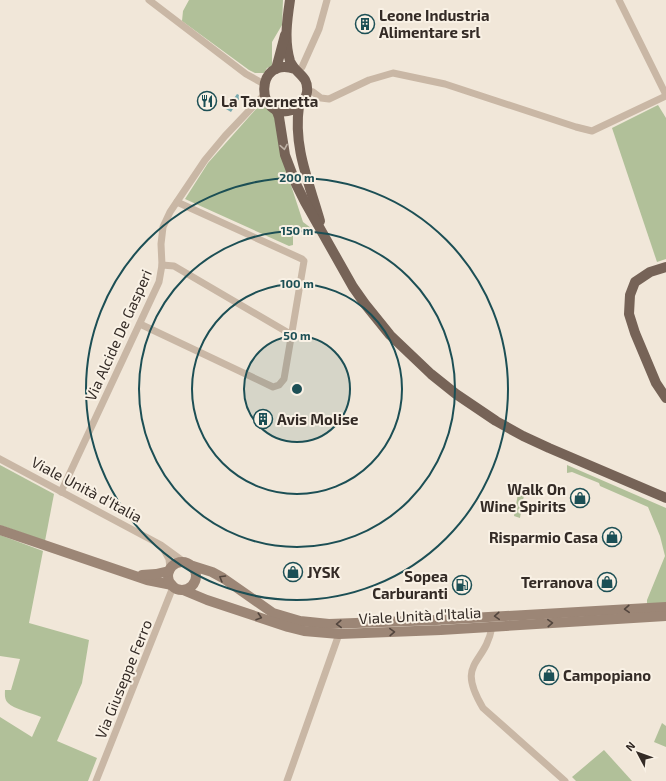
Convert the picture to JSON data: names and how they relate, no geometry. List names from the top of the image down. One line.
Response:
{"streets":{"street":["Via Alcide De Gasperi","Viale Unità d'Italia","Via Giuseppe Ferro"]},"crossings":[["Via Alcide De Gasperi","Viale Unità d'Italia"],["Viale Unità d'Italia","Via Giuseppe Ferro"]],"places":{"building":["Leone Industria Alimentare srl","Avis Molise"],"restaurant":["La Tavernetta"],"shop":["Walk On Wine Spirits","Risparmio Casa","JYSK","Terranova","Campopiano"],"fuel station":["Sopea Carburanti"]},"north":"top left","rings":["200 m","150 m","100 m","50 m"]}
